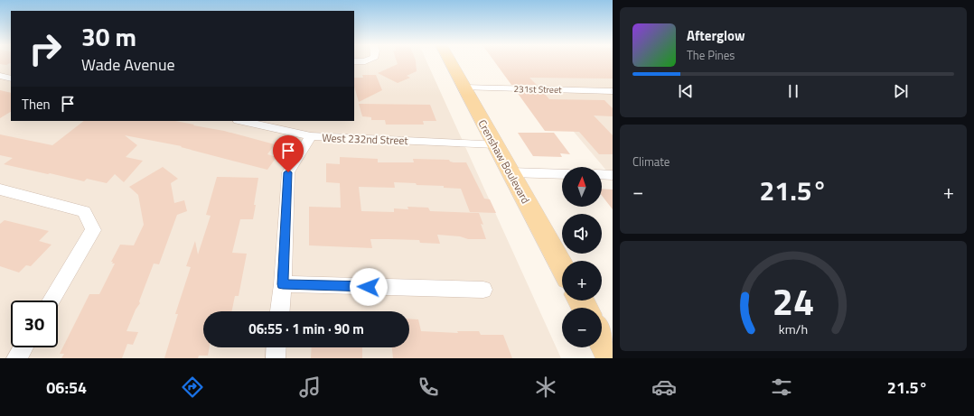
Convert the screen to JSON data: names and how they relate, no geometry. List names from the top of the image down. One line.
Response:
{"streets":{"main road":["Crenshaw Boulevard"],"street":["231st Street","West 232nd Street"]},"crossings":[["231st Street","Crenshaw Boulevard"],["West 232nd Street","Crenshaw Boulevard"]],"north":"top","page":{"turn":["30 m","Wade Avenue"],"song":["Afterglow","The Pines"],"then":"Then","tile":"Climate","map_buttons":["+","−"],"heat":["−","21.5°","+"],"limit":"30","trip":"06:55 · 1 min · 90 m","tabs":["06:54","21.5°"],"gauge":["24","km/h"]}}
